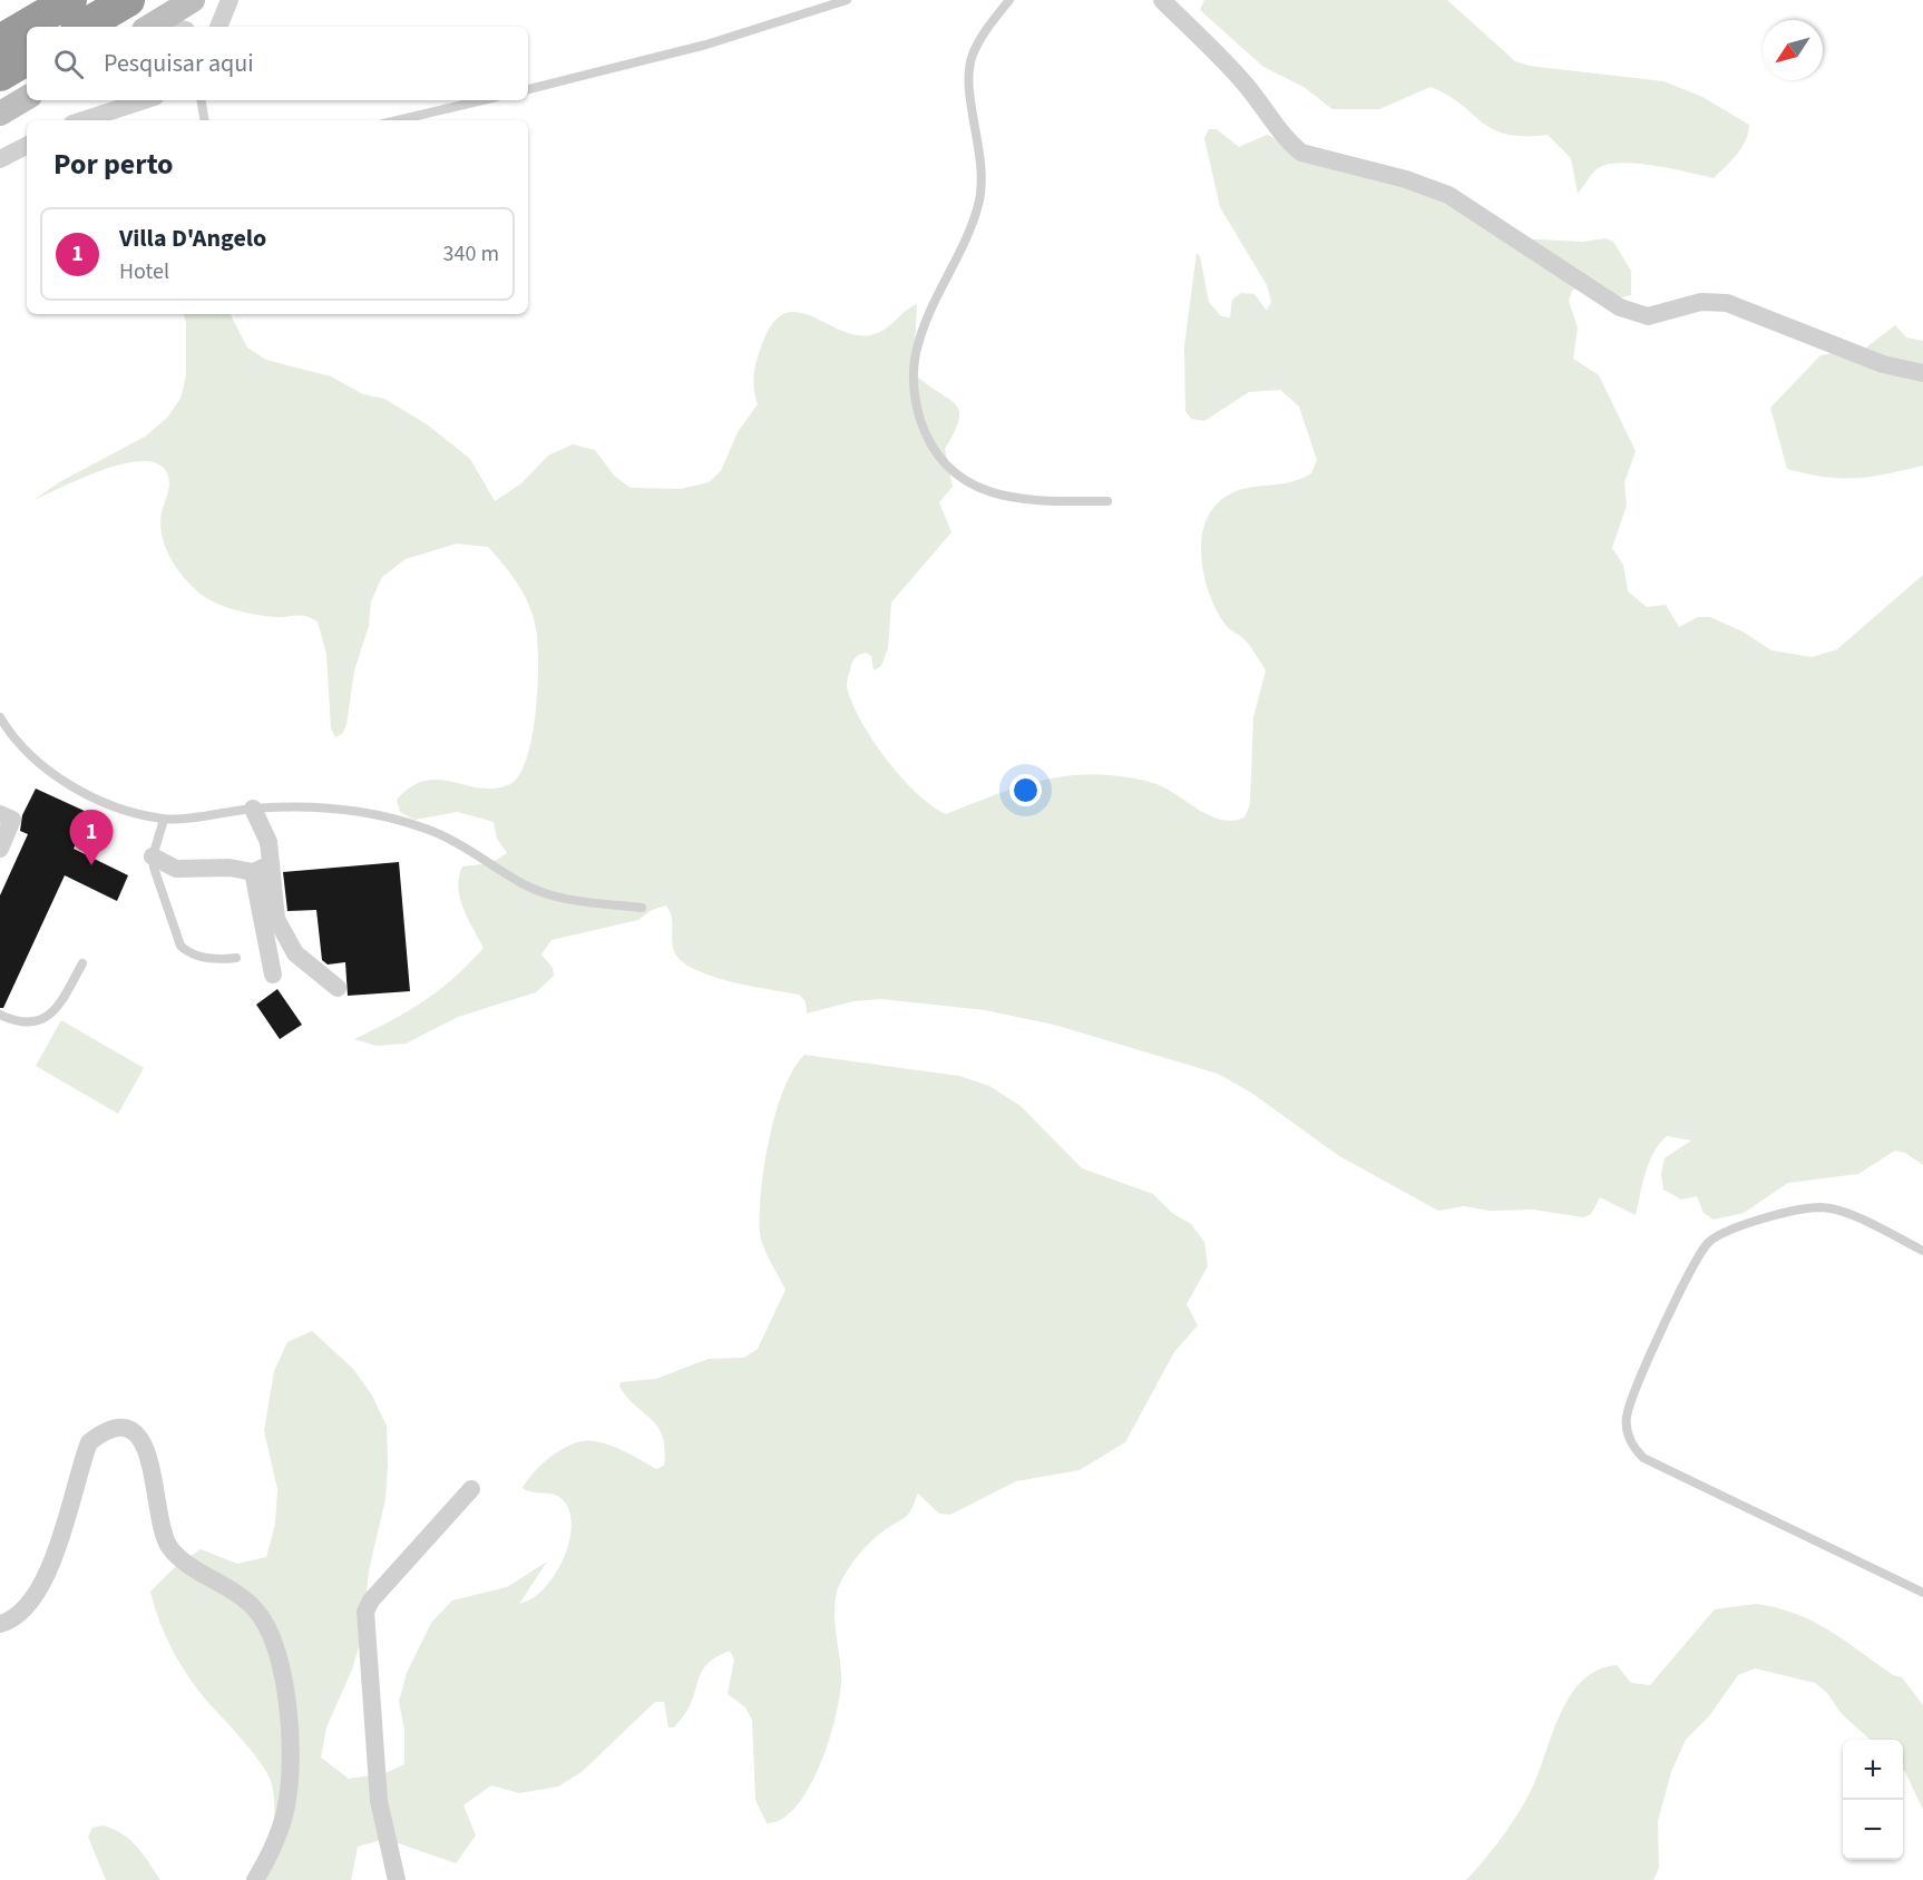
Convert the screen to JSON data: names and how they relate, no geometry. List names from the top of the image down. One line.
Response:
{"north":"bottom left","page":{"search":"Pesquisar aqui","heading":"Por perto","list":[{"mark":"1","name":"Villa D'Angelo","note":"Hotel","value":"340 m"}],"pins":"1","map_buttons":["+","−"]}}
